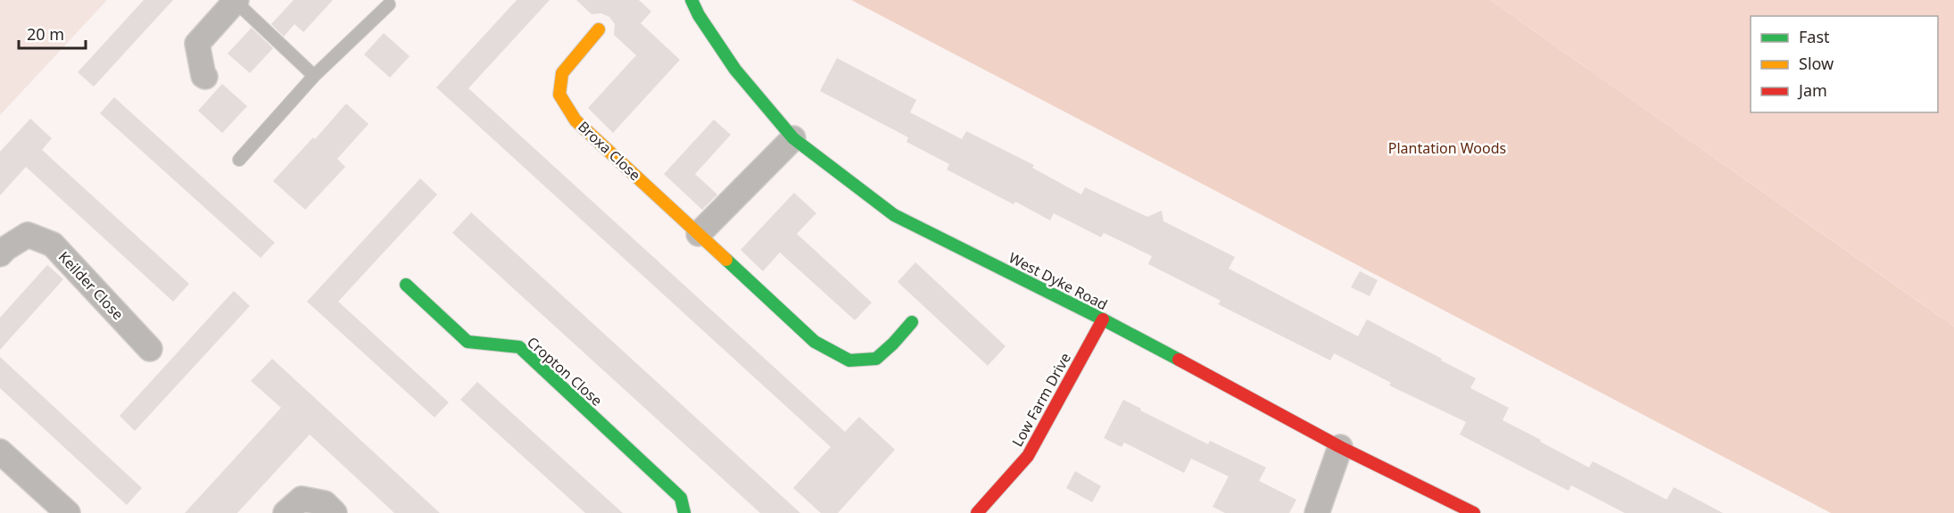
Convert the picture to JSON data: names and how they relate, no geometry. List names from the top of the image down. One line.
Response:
{"streets":{"street":["Broxa Close","West Dyke Road","Keilder Close","Cropton Close","Low Farm Drive"]},"crossings":[["West Dyke Road","Low Farm Drive"]],"parks":["Plantation Woods"],"legend":["Fast","Slow","Jam"],"scale_bar":"20 m"}
